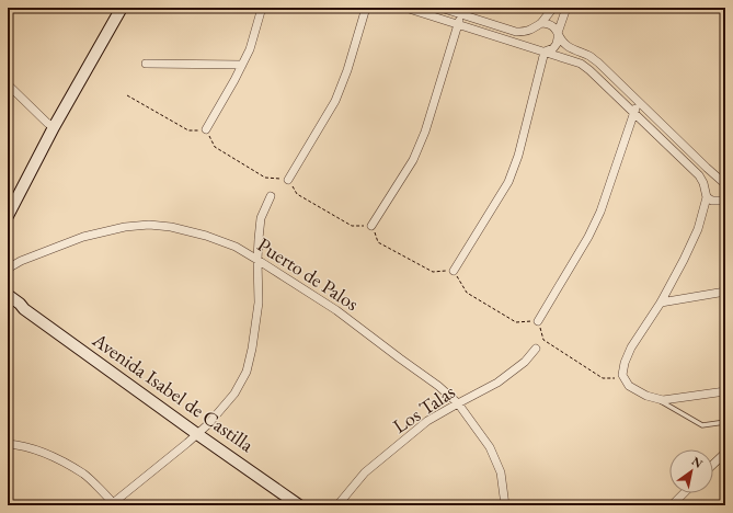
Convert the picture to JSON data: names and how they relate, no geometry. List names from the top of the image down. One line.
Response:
{"streets":{"street":["Puerto de Palos","Avenida Isabel de Castilla","Los Talas"]},"crossings":[["Puerto de Palos","Los Talas"]],"north":"top right"}
